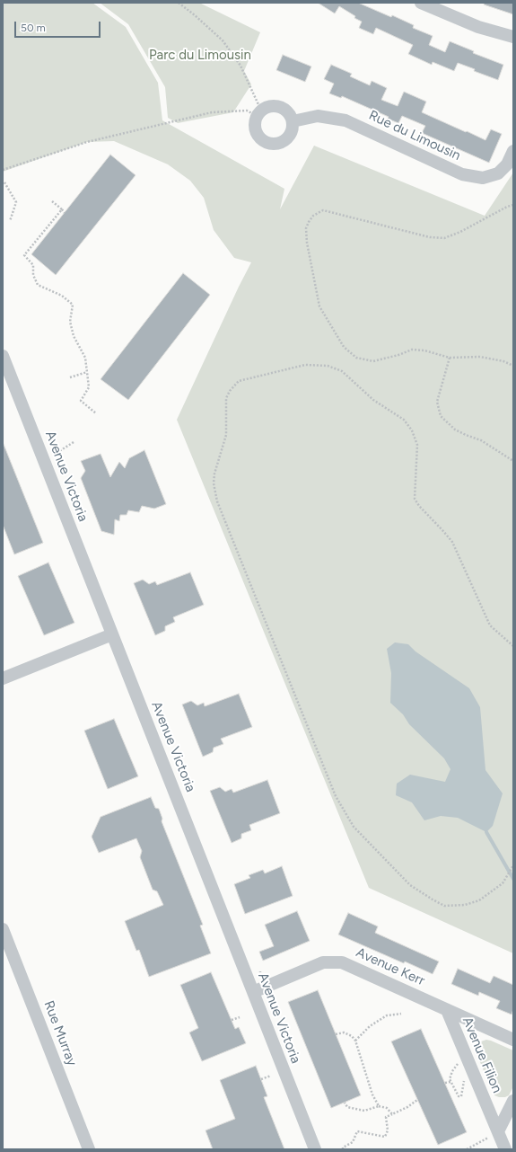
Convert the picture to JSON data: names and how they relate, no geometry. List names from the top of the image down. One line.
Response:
{"streets":{"street":["Rue du Limousin","Avenue Victoria","Avenue Kerr","Rue Murray","Avenue Filion"]},"crossings":[["Avenue Victoria","Avenue Kerr"],["Avenue Kerr","Avenue Filion"]],"parks":["Parc du Limousin"],"scale_bar":"50 m"}
